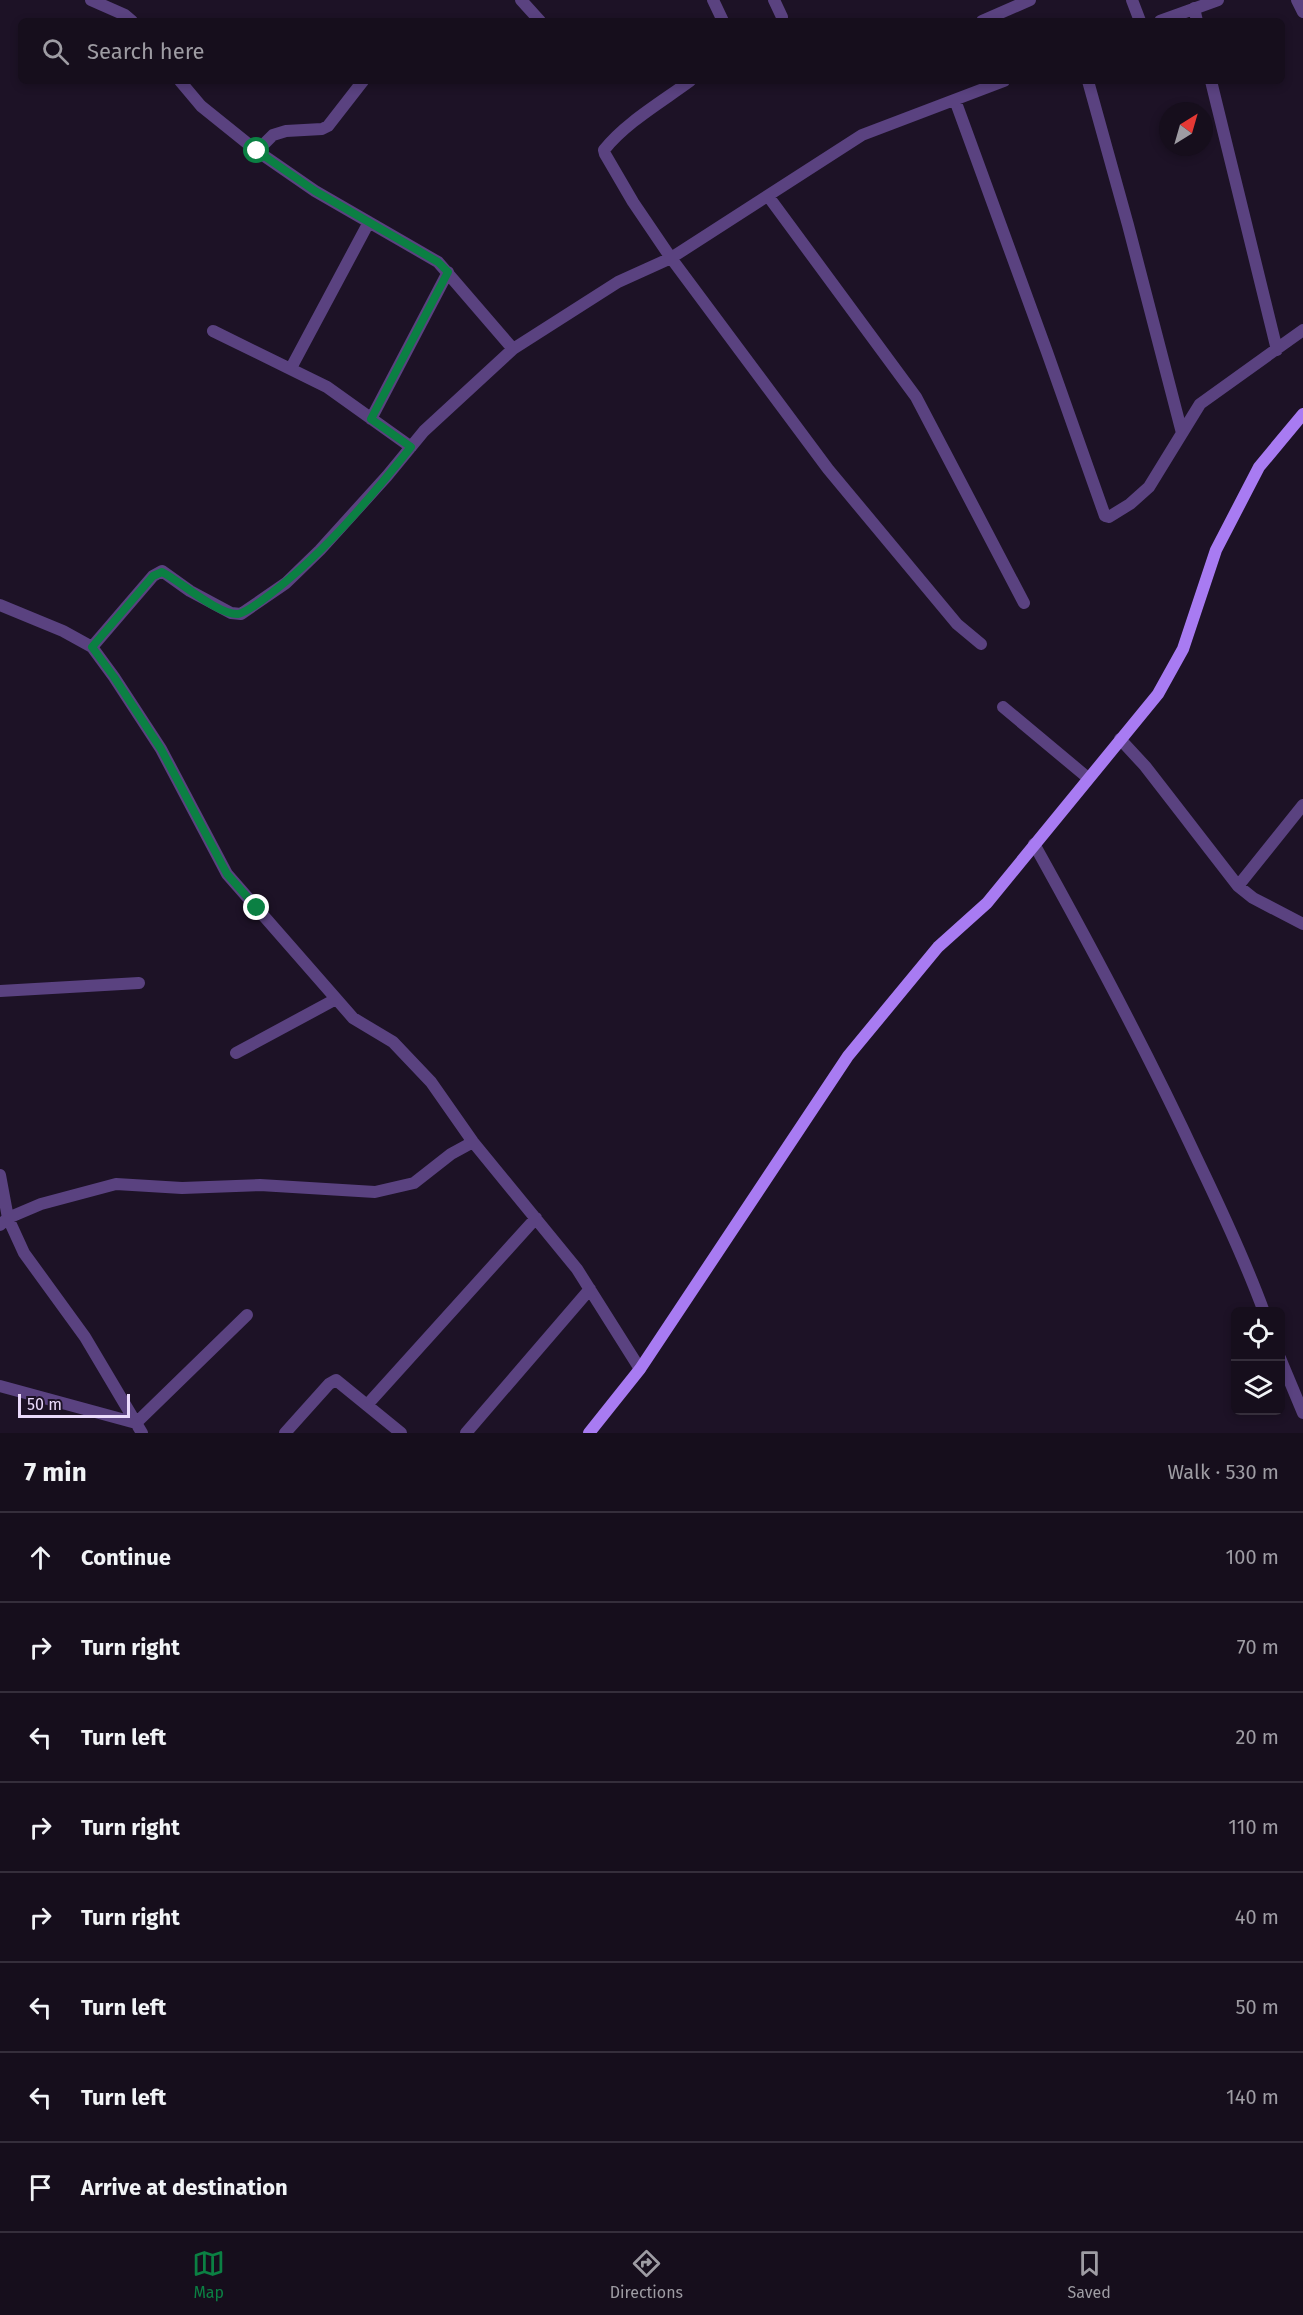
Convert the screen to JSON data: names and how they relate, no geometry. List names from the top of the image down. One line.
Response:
{"scale_bar":"50 m","north":"top right","page":{"search":"Search here","scale":"50 m","heading":["7 min","Walk · 530 m"],"list":[["Continue","100 m"],["Turn right","70 m"],["Turn left","20 m"],["Turn right","110 m"],["Turn right","40 m"],["Turn left","50 m"],["Turn left","140 m"],"Arrive at destination"],"nav":["Map","Directions","Saved"]}}
